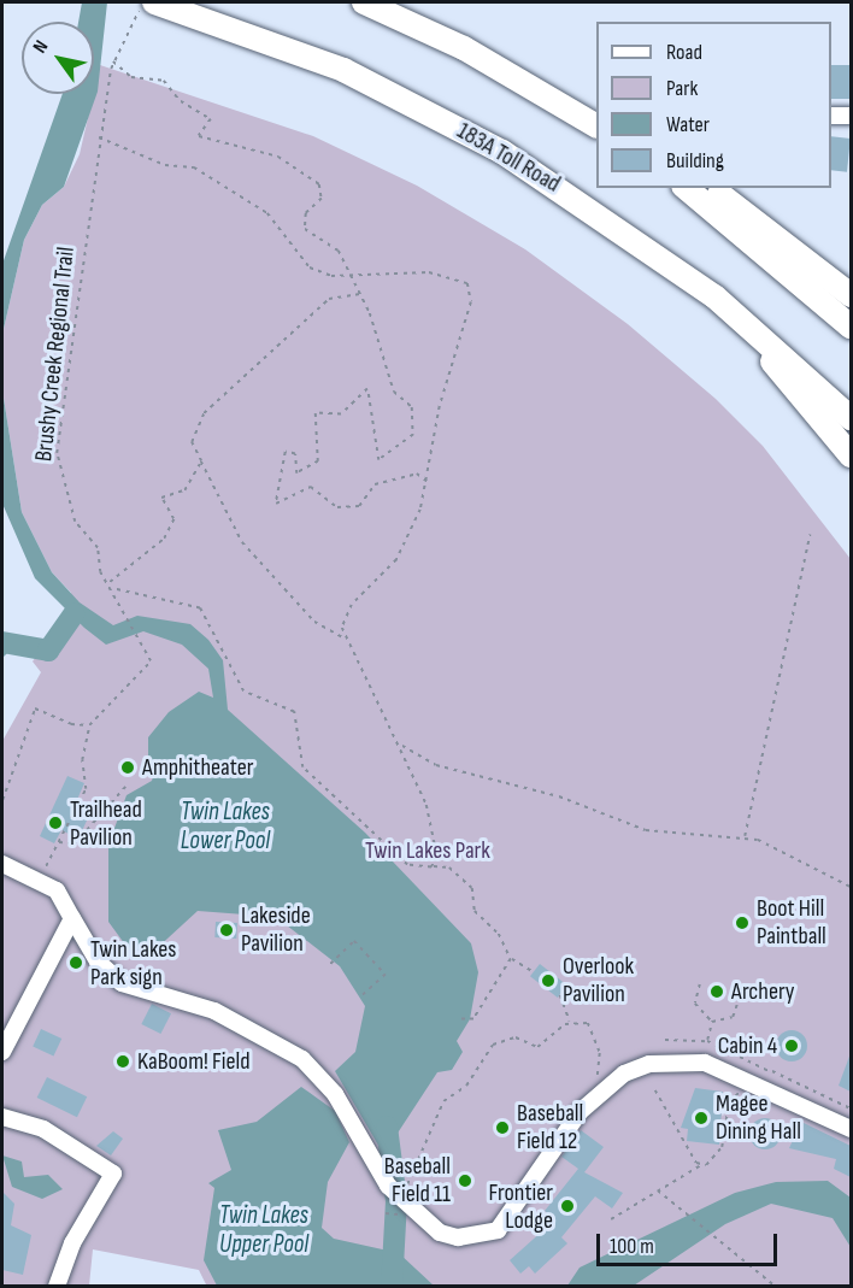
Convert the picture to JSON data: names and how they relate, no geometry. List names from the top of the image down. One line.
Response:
{"streets":{"highway":["183A Toll Road"],"path":["Brushy Creek Regional Trail"]},"water":["Twin Lakes Lower Pool","Twin Lakes Upper Pool"],"parks":["Twin Lakes Park"],"places":["Amphitheater","Trailhead Pavilion","Boot Hill Paintball","Lakeside Pavilion","Twin Lakes Park sign","Overlook Pavilion","Archery","Cabin 4","KaBoom! Field","Magee Dining Hall","Baseball Field 12","Baseball Field 11","Frontier Lodge"],"legend":["Road","Park","Water","Building"],"scale_bar":"100 m","north":"top left"}
